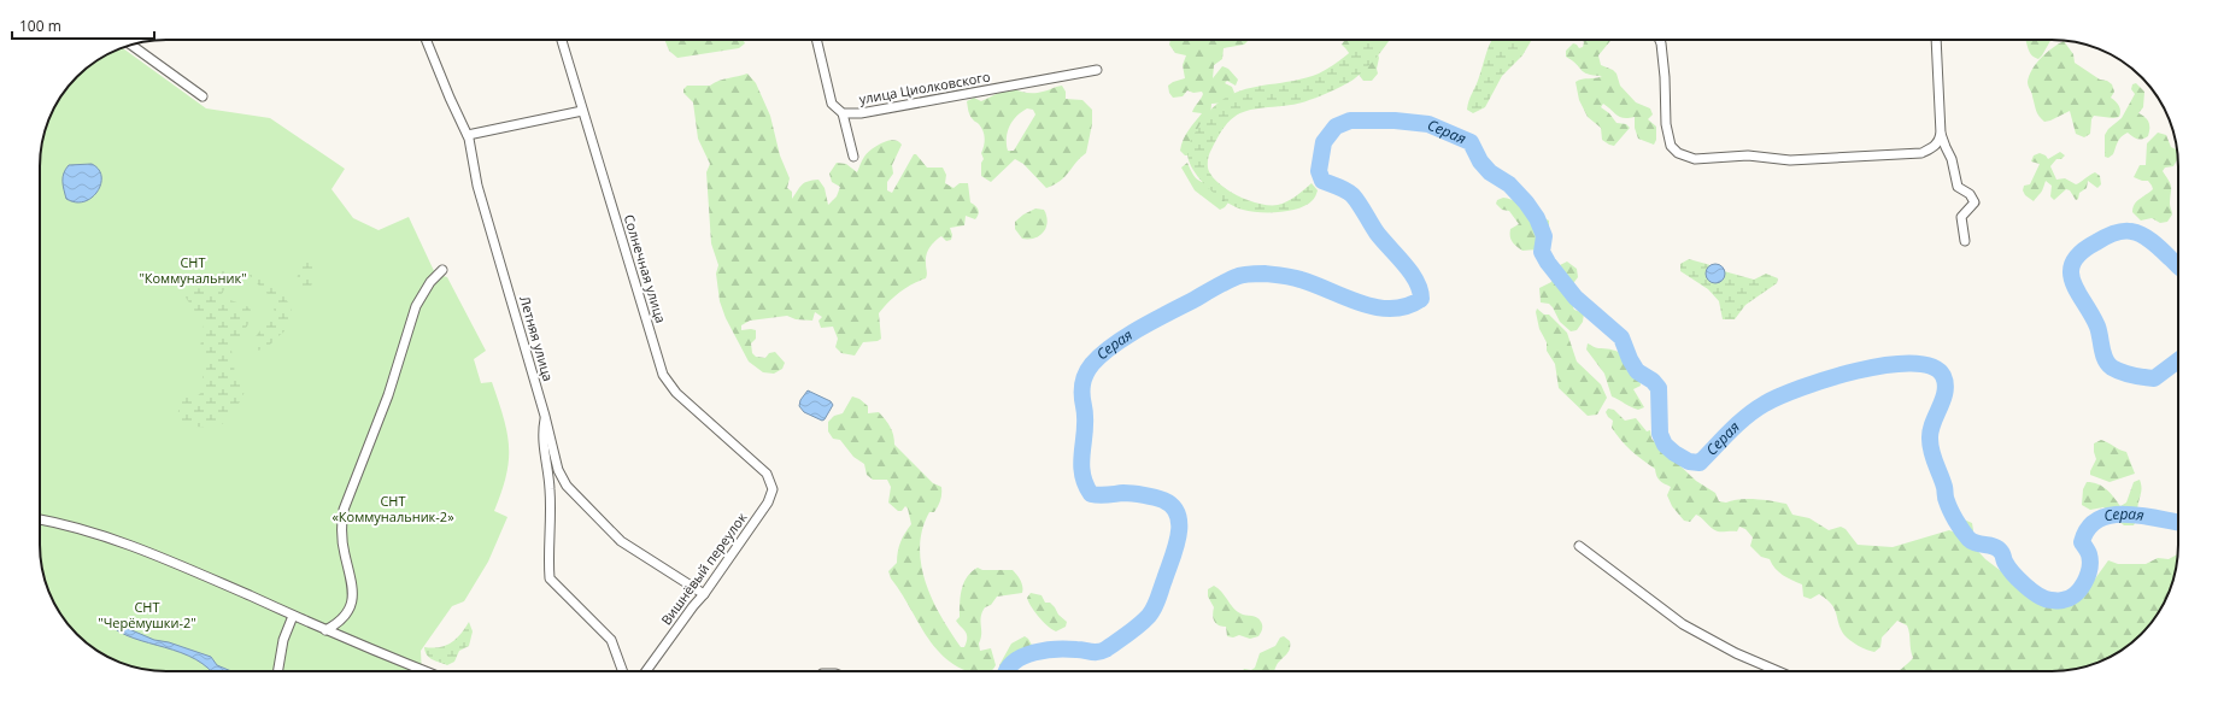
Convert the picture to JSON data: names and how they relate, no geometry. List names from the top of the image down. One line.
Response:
{"streets":{"street":["улица Циолковского","Солнечная улица","Летняя улица","Вишнёвый переулок"]},"crossings":[["Солнечная улица","Вишнёвый переулок"],["Летняя улица","Вишнёвый переулок"]],"water":["Серая"],"parks":["СНТ \"Коммунальник\"","СНТ «Коммунальник-2»","СНТ \"Черёмушки-2\""],"scale_bar":"100 m"}
